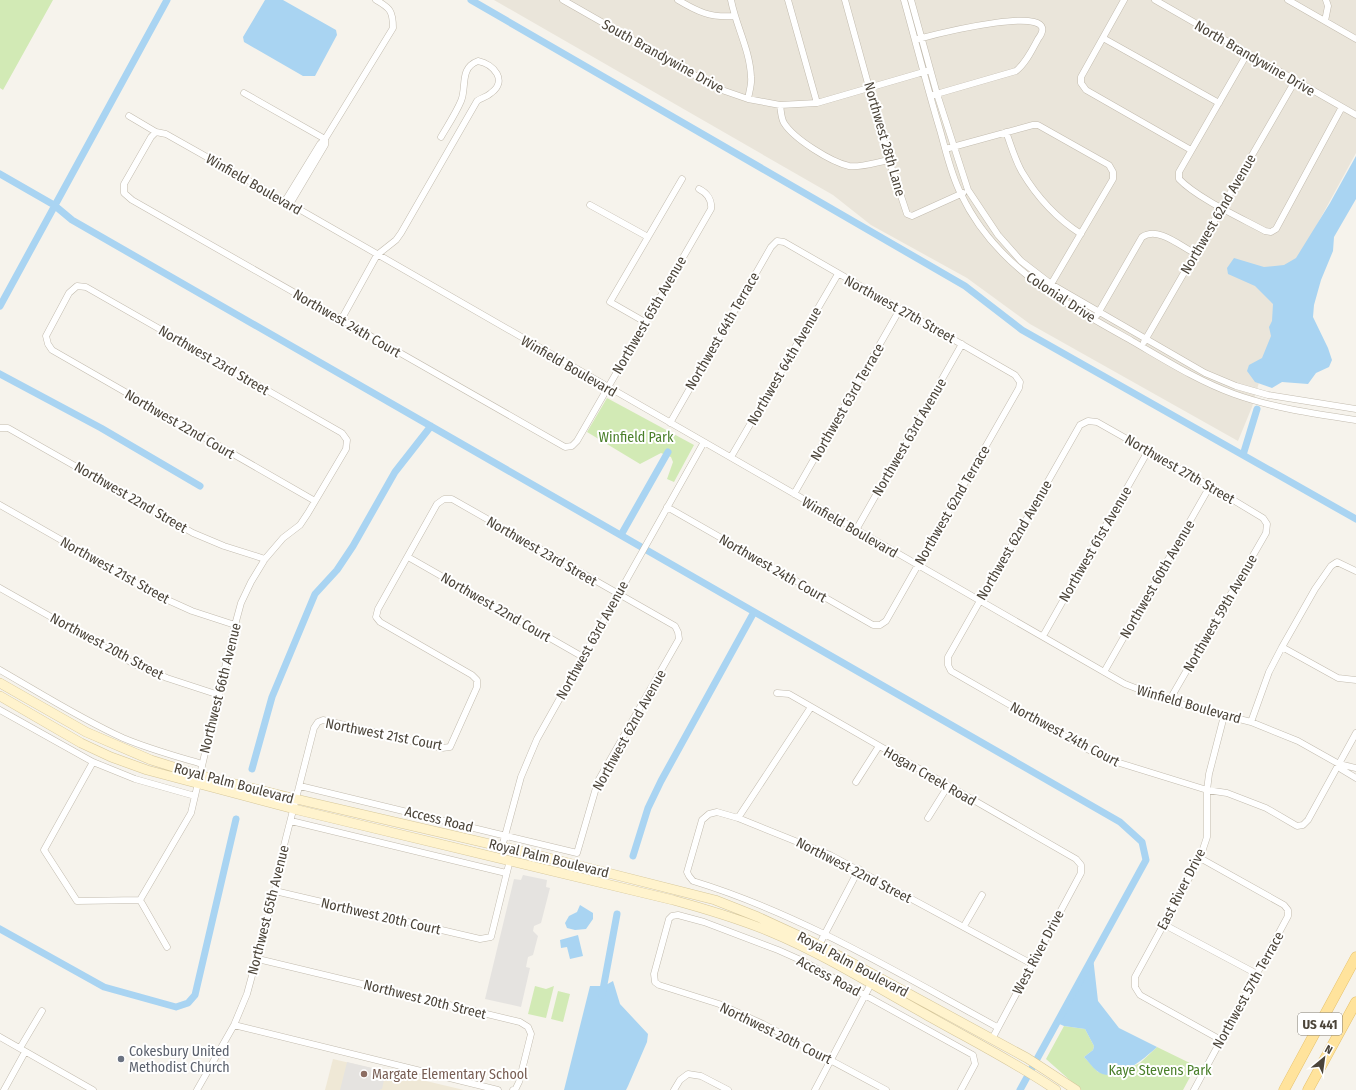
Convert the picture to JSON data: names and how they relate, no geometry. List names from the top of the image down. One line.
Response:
{"streets":{"main road":["Royal Palm Boulevard","US 441"],"street":["South Brandywine Drive","North Brandywine Drive","Northwest 28th Lane","Winfield Boulevard","Northwest 62nd Avenue","Colonial Drive","Northwest 27th Street","Northwest 65th Avenue","Northwest 24th Court","Northwest 64th Terrace","Northwest 23rd Street","Northwest 64th Avenue","Northwest 63rd Terrace","Northwest 22nd Court","Northwest 63rd Avenue","Northwest 22nd Street","Northwest 62nd Terrace","Northwest 61st Avenue","Northwest 21st Street","Northwest 60th Avenue","Northwest 59th Avenue","Northwest 20th Street","Northwest 66th Avenue","Northwest 21st Court","Hogan Creek Road","Access Road","East River Drive","Northwest 20th Court","West River Drive","Northwest 57th Terrace"]},"crossings":[["South Brandywine Drive","Northwest 28th Lane"],["South Brandywine Drive","Colonial Drive"],["North Brandywine Drive","Northwest 62nd Avenue"],["Northwest 28th Lane","Colonial Drive"],["Winfield Boulevard","Northwest 62nd Avenue"],["Winfield Boulevard","Northwest 65th Avenue"],["Winfield Boulevard","Northwest 24th Court"],["Winfield Boulevard","Northwest 64th Terrace"],["Winfield Boulevard","Northwest 64th Avenue"],["Winfield Boulevard","Northwest 63rd Terrace"],["Winfield Boulevard","Northwest 63rd Avenue"],["Winfield Boulevard","Northwest 62nd Terrace"],["Winfield Boulevard","Northwest 61st Avenue"],["Winfield Boulevard","Northwest 60th Avenue"],["Winfield Boulevard","Northwest 59th Avenue"],["Winfield Boulevard","East River Drive"],["Northwest 62nd Avenue","Colonial Drive"],["Northwest 62nd Avenue","Northwest 27th Street"],["Northwest 62nd Avenue","Northwest 24th Court"],["Northwest 62nd Avenue","Northwest 23rd Street"],["Northwest 62nd Avenue","Access Road"],["Northwest 27th Street","Northwest 64th Terrace"],["Northwest 27th Street","Northwest 64th Avenue"],["Northwest 27th Street","Northwest 63rd Terrace"],["Northwest 27th Street","Northwest 63rd Avenue"],["Northwest 27th Street","Northwest 62nd Terrace"],["Northwest 27th Street","Northwest 61st Avenue"],["Northwest 27th Street","Northwest 60th Avenue"],["Northwest 27th Street","Northwest 59th Avenue"],["Northwest 65th Avenue","Northwest 24th Court"],["Northwest 65th Avenue","Northwest 20th Street"],["Northwest 65th Avenue","Northwest 21st Court"],["Northwest 65th Avenue","Royal Palm Boulevard"],["Northwest 65th Avenue","Access Road"],["Northwest 65th Avenue","Northwest 20th Court"],["Northwest 24th Court","Northwest 63rd Avenue"],["Northwest 24th Court","Northwest 62nd Terrace"],["Northwest 24th Court","East River Drive"],["Northwest 23rd Street","Northwest 22nd Court"],["Northwest 23rd Street","Northwest 63rd Avenue"],["Northwest 23rd Street","Northwest 66th Avenue"],["Northwest 23rd Street","Northwest 21st Court"],["Northwest 22nd Court","Northwest 63rd Avenue"],["Northwest 22nd Court","Northwest 66th Avenue"],["Northwest 22nd Court","Northwest 21st Court"],["Northwest 63rd Avenue","Royal Palm Boulevard"],["Northwest 63rd Avenue","Access Road"],["Northwest 22nd Street","Northwest 66th Avenue"],["Northwest 22nd Street","West River Drive"],["Northwest 21st Street","Northwest 66th Avenue"],["Northwest 20th Street","Northwest 66th Avenue"],["Northwest 66th Avenue","Royal Palm Boulevard"],["Hogan Creek Road","West River Drive"],["Royal Palm Boulevard","West River Drive"],["Access Road","Northwest 20th Court"],["East River Drive","Northwest 57th Terrace"]],"parks":["Winfield Park","Kaye Stevens Park"],"places":["Cokesbury United Methodist Church","Margate Elementary School"],"north":"top right"}
